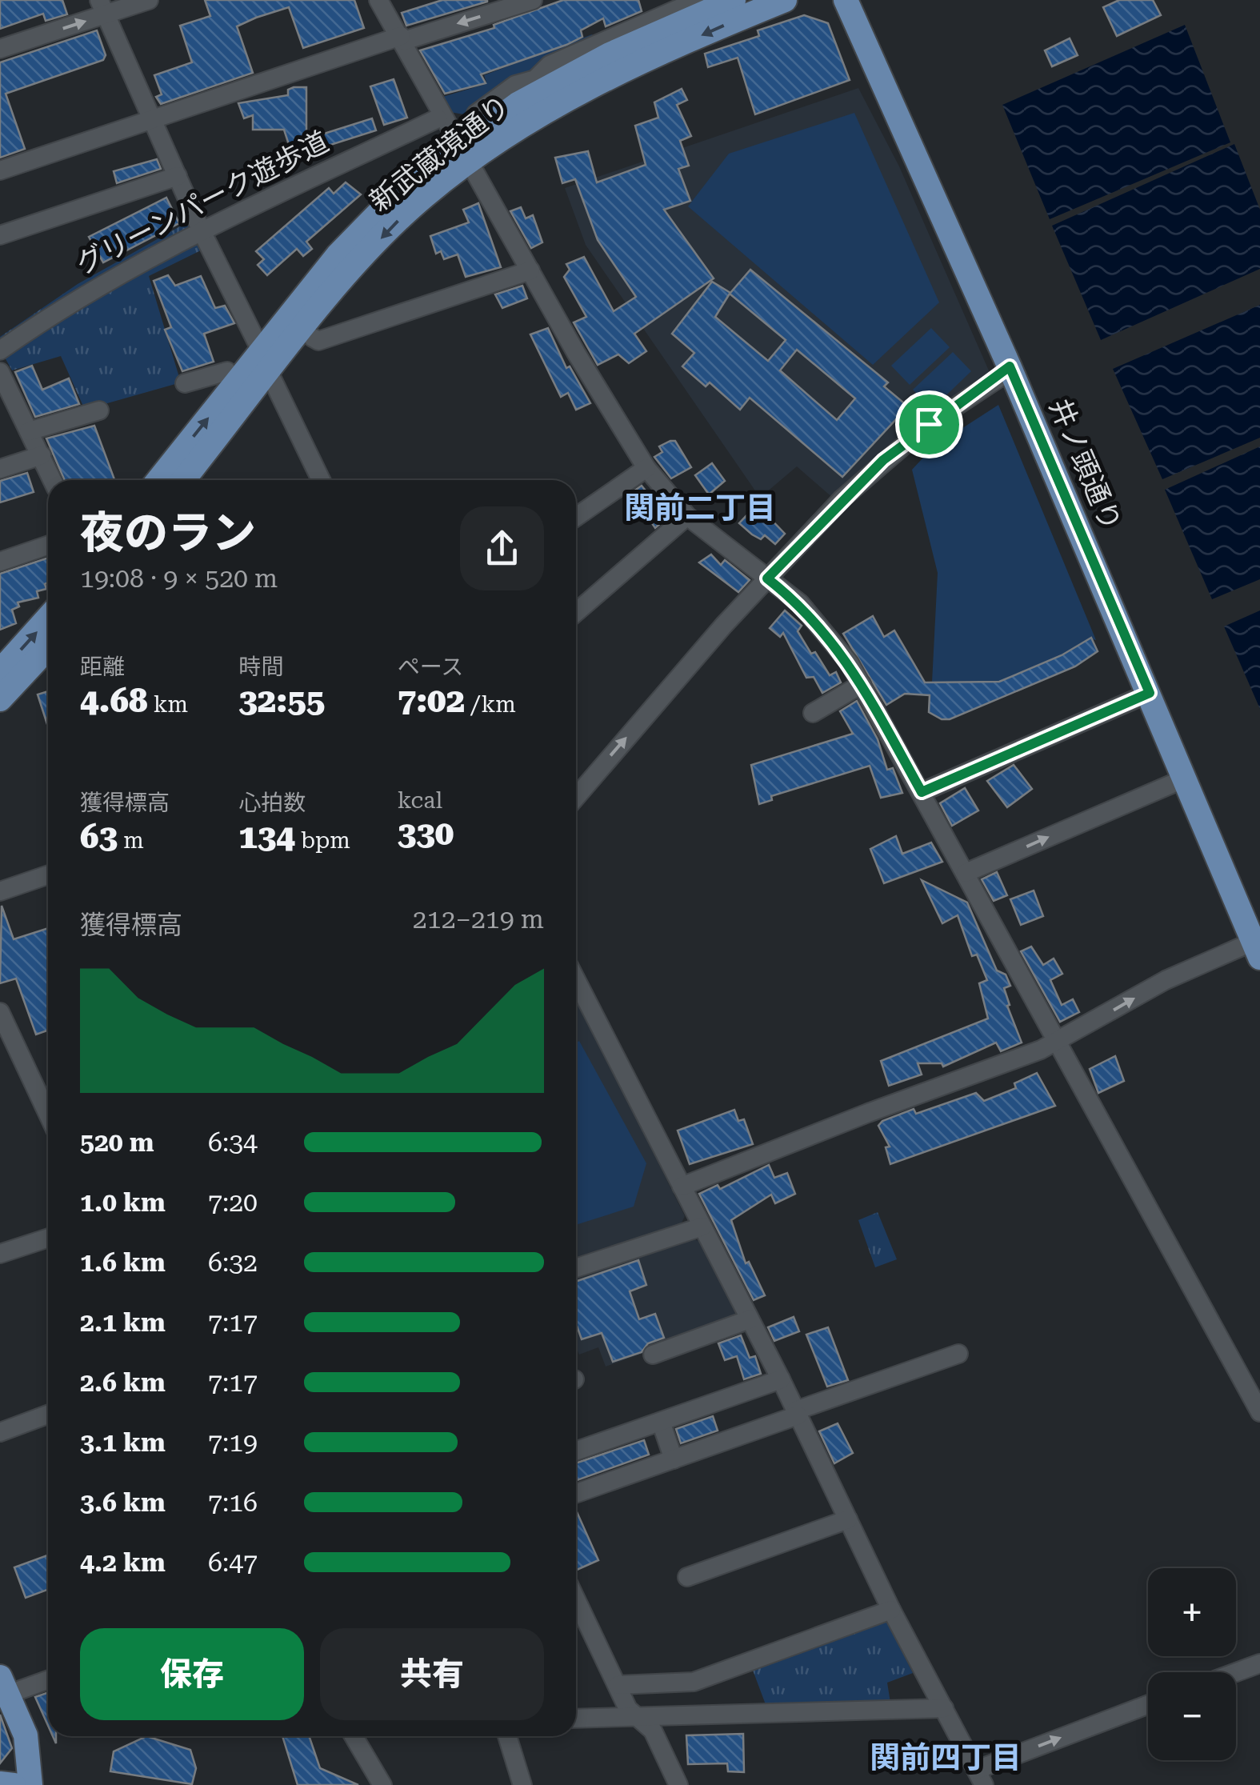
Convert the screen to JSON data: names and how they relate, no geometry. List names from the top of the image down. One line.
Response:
{"streets":{"main road":["新武蔵境通り","井ノ頭通り"],"street":["グリーンパーク遊歩道"]},"districts":["関前二丁目","関前四丁目"],"page":{"heading":["夜のラン","19:08 · 9 × 520 m"],"stats":[["距離","4.68 km"],["時間","32:55"],["ペース","7:02 /km"],["獲得標高","63 m"],["心拍数","134 bpm"],["kcal","330"]],"chart":["獲得標高","212–219 m"],"list":[{"name":"520 m","note":"6:34"},{"name":"1.0 km","note":"7:20"},{"name":"1.6 km","note":"6:32"},{"name":"2.1 km","note":"7:17"},{"name":"2.6 km","note":"7:17"},{"name":"3.1 km","note":"7:19"},{"name":"3.6 km","note":"7:16"},{"name":"4.2 km","note":"6:47"}],"map_buttons":["+","−"],"buttons":["保存","共有"]}}
